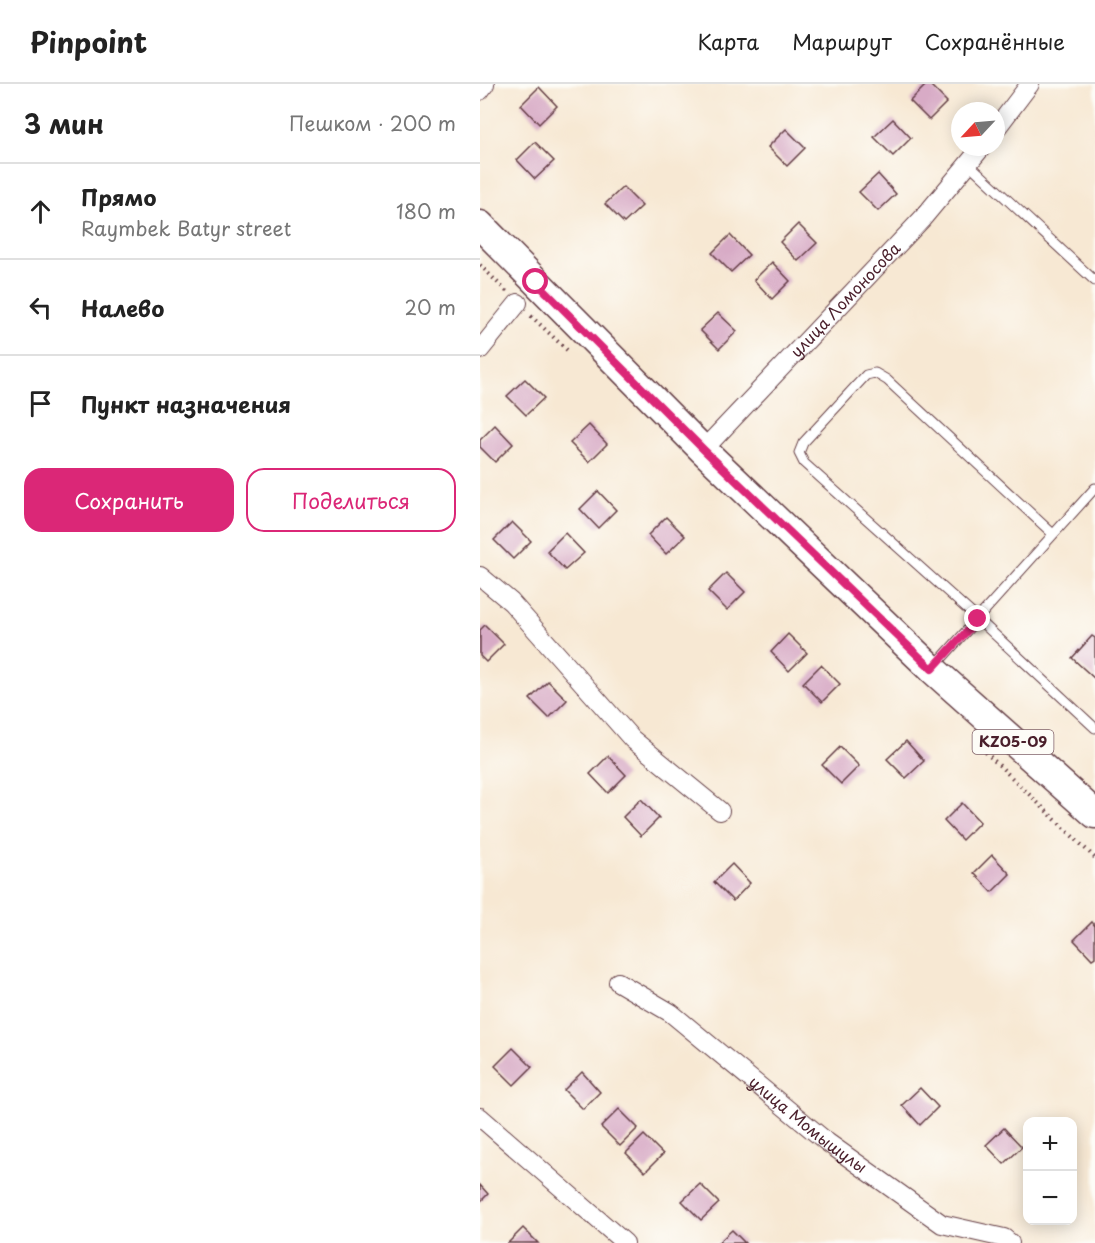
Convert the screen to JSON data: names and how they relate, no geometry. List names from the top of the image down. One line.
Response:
{"streets":{"main road":["KZ05-09"],"street":["улица Ломоносова","улица Момышулы"]},"crossings":[["улица Ломоносова","KZ05-09"]],"north":"bottom left","page":{"header":"Pinpoint","nav":["Карта","Маршрут","Сохранённые"],"heading":["3 мин","Пешком · 200 m"],"list":[["Прямо","Raymbek Batyr street","180 m"],["Налево","20 m"],"Пункт назначения"],"buttons":["Сохранить","Поделиться"],"map_buttons":["+","−"]}}
